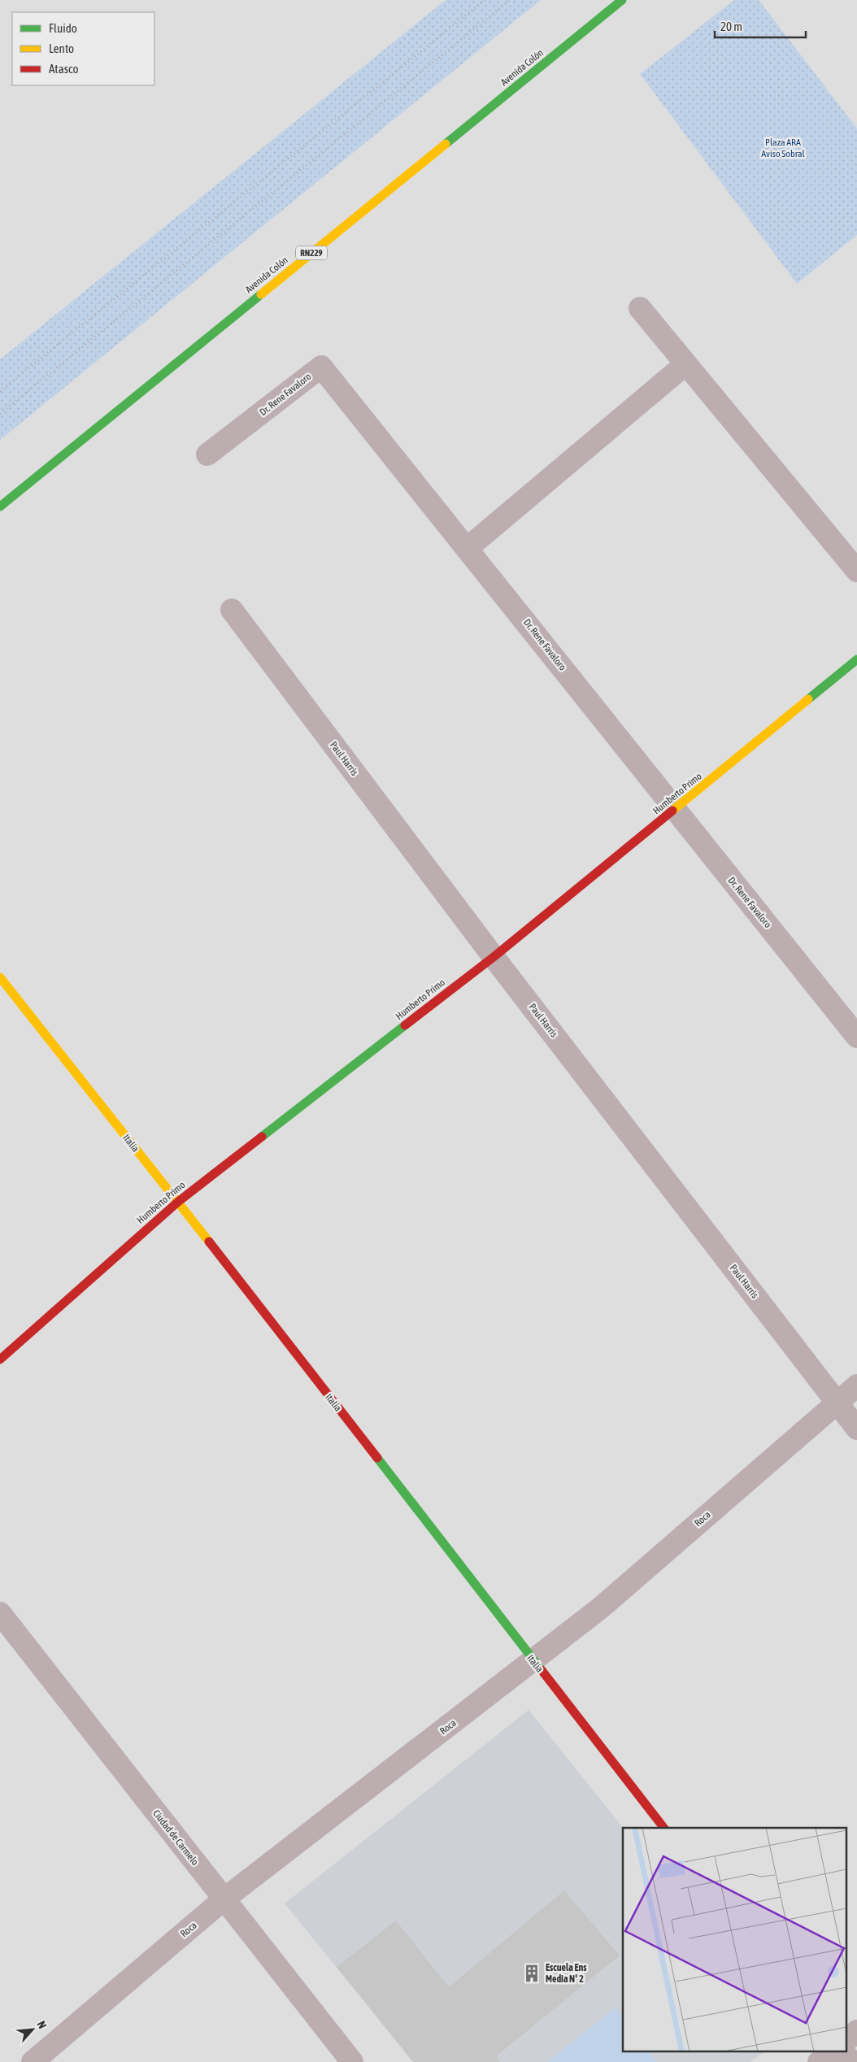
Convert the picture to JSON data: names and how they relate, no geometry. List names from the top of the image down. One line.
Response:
{"streets":{"street":["Avenida Colón","RN229","Dr. Rene Favaloro","Paul Harris","Humberto Primo","Italia","Roca","Ciudad de Carmelo"]},"crossings":[["Dr. Rene Favaloro","Humberto Primo"],["Paul Harris","Humberto Primo"],["Paul Harris","Roca"],["Humberto Primo","Italia"],["Italia","Roca"],["Roca","Ciudad de Carmelo"]],"parks":["Plaza ARA Aviso Sobral"],"places":{"building":["Escuela Ens Media N° 2"]},"legend":["Fluido","Lento","Atasco"],"scale_bar":"20 m","north":"top right"}
